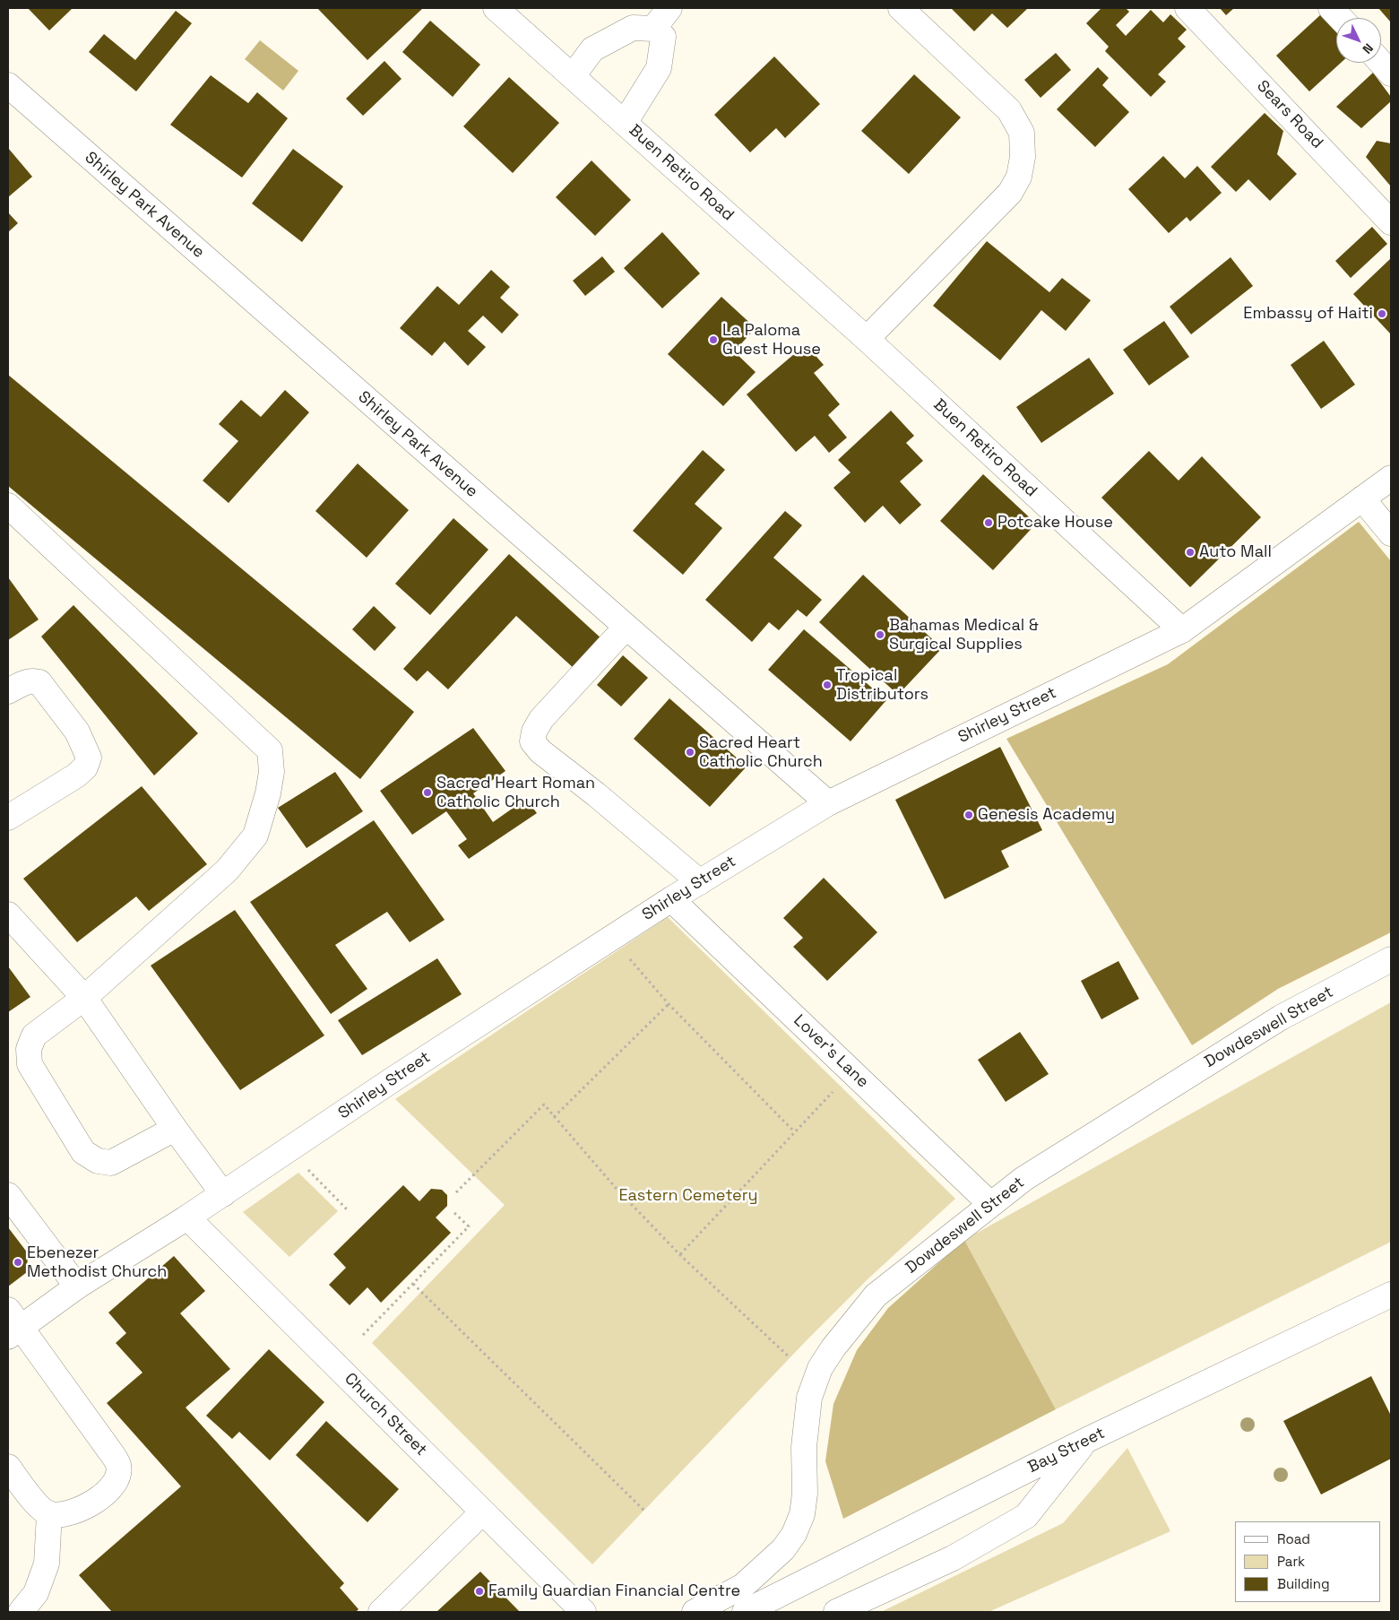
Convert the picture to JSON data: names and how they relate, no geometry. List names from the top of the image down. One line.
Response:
{"streets":{"main road":["Sears Road","Buen Retiro Road","Shirley Park Avenue","Shirley Street","Dowdeswell Street","Lover's Lane","Church Street","Bay Street"]},"crossings":[["Buen Retiro Road","Shirley Street"],["Shirley Park Avenue","Shirley Street"],["Shirley Street","Lover's Lane"],["Shirley Street","Church Street"],["Dowdeswell Street","Lover's Lane"]],"parks":["Eastern Cemetery"],"places":["Embassy of Haiti","La Paloma Guest House","Potcake House","Auto Mall","Bahamas Medical & Surgical Supplies","Tropical Distributors","Sacred Heart Catholic Church","Sacred Heart Roman Catholic Church","Genesis Academy","Ebenezer Methodist Church","Family Guardian Financial Centre"],"legend":["Road","Park","Building"],"north":"bottom right"}
